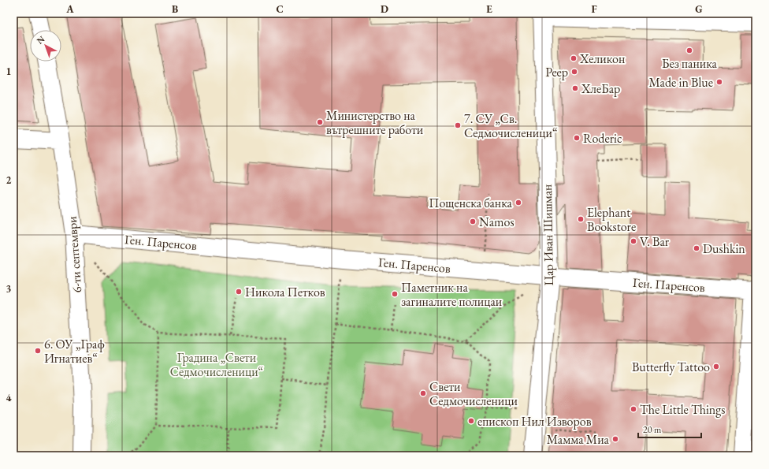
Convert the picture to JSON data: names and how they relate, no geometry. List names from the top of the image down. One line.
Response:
{"streets":{"street":["Цар Иван Шишман","Ген. Паренсов","6-ти септември"]},"crossings":[["Цар Иван Шишман","Ген. Паренсов"],["Ген. Паренсов","6-ти септември"]],"parks":["Градина „Свети Седмочисленици“"],"places":["Без паника","Хеликон","Peep","Made in Blue","ХлеБар","Министерство на вътрешните работи","7. СУ „Св. Седмочисленици“","Roderic","Пощенска банка","Elephant Bookstore","Namos","V. Bar","Dushkin","Никола Петков","Паметник на загиналите полицаи","6. ОУ „Граф Игнатиев“","Butterfly Tattoo","Свети Седмочисленици","The Little Things","епископ Нил Изворов","Мамма Миа"],"scale_bar":"20 m","north":"top left","grid":{"columns":["A","B","C","D","E","F","G"],"rows":["1","2","3","4"]}}
